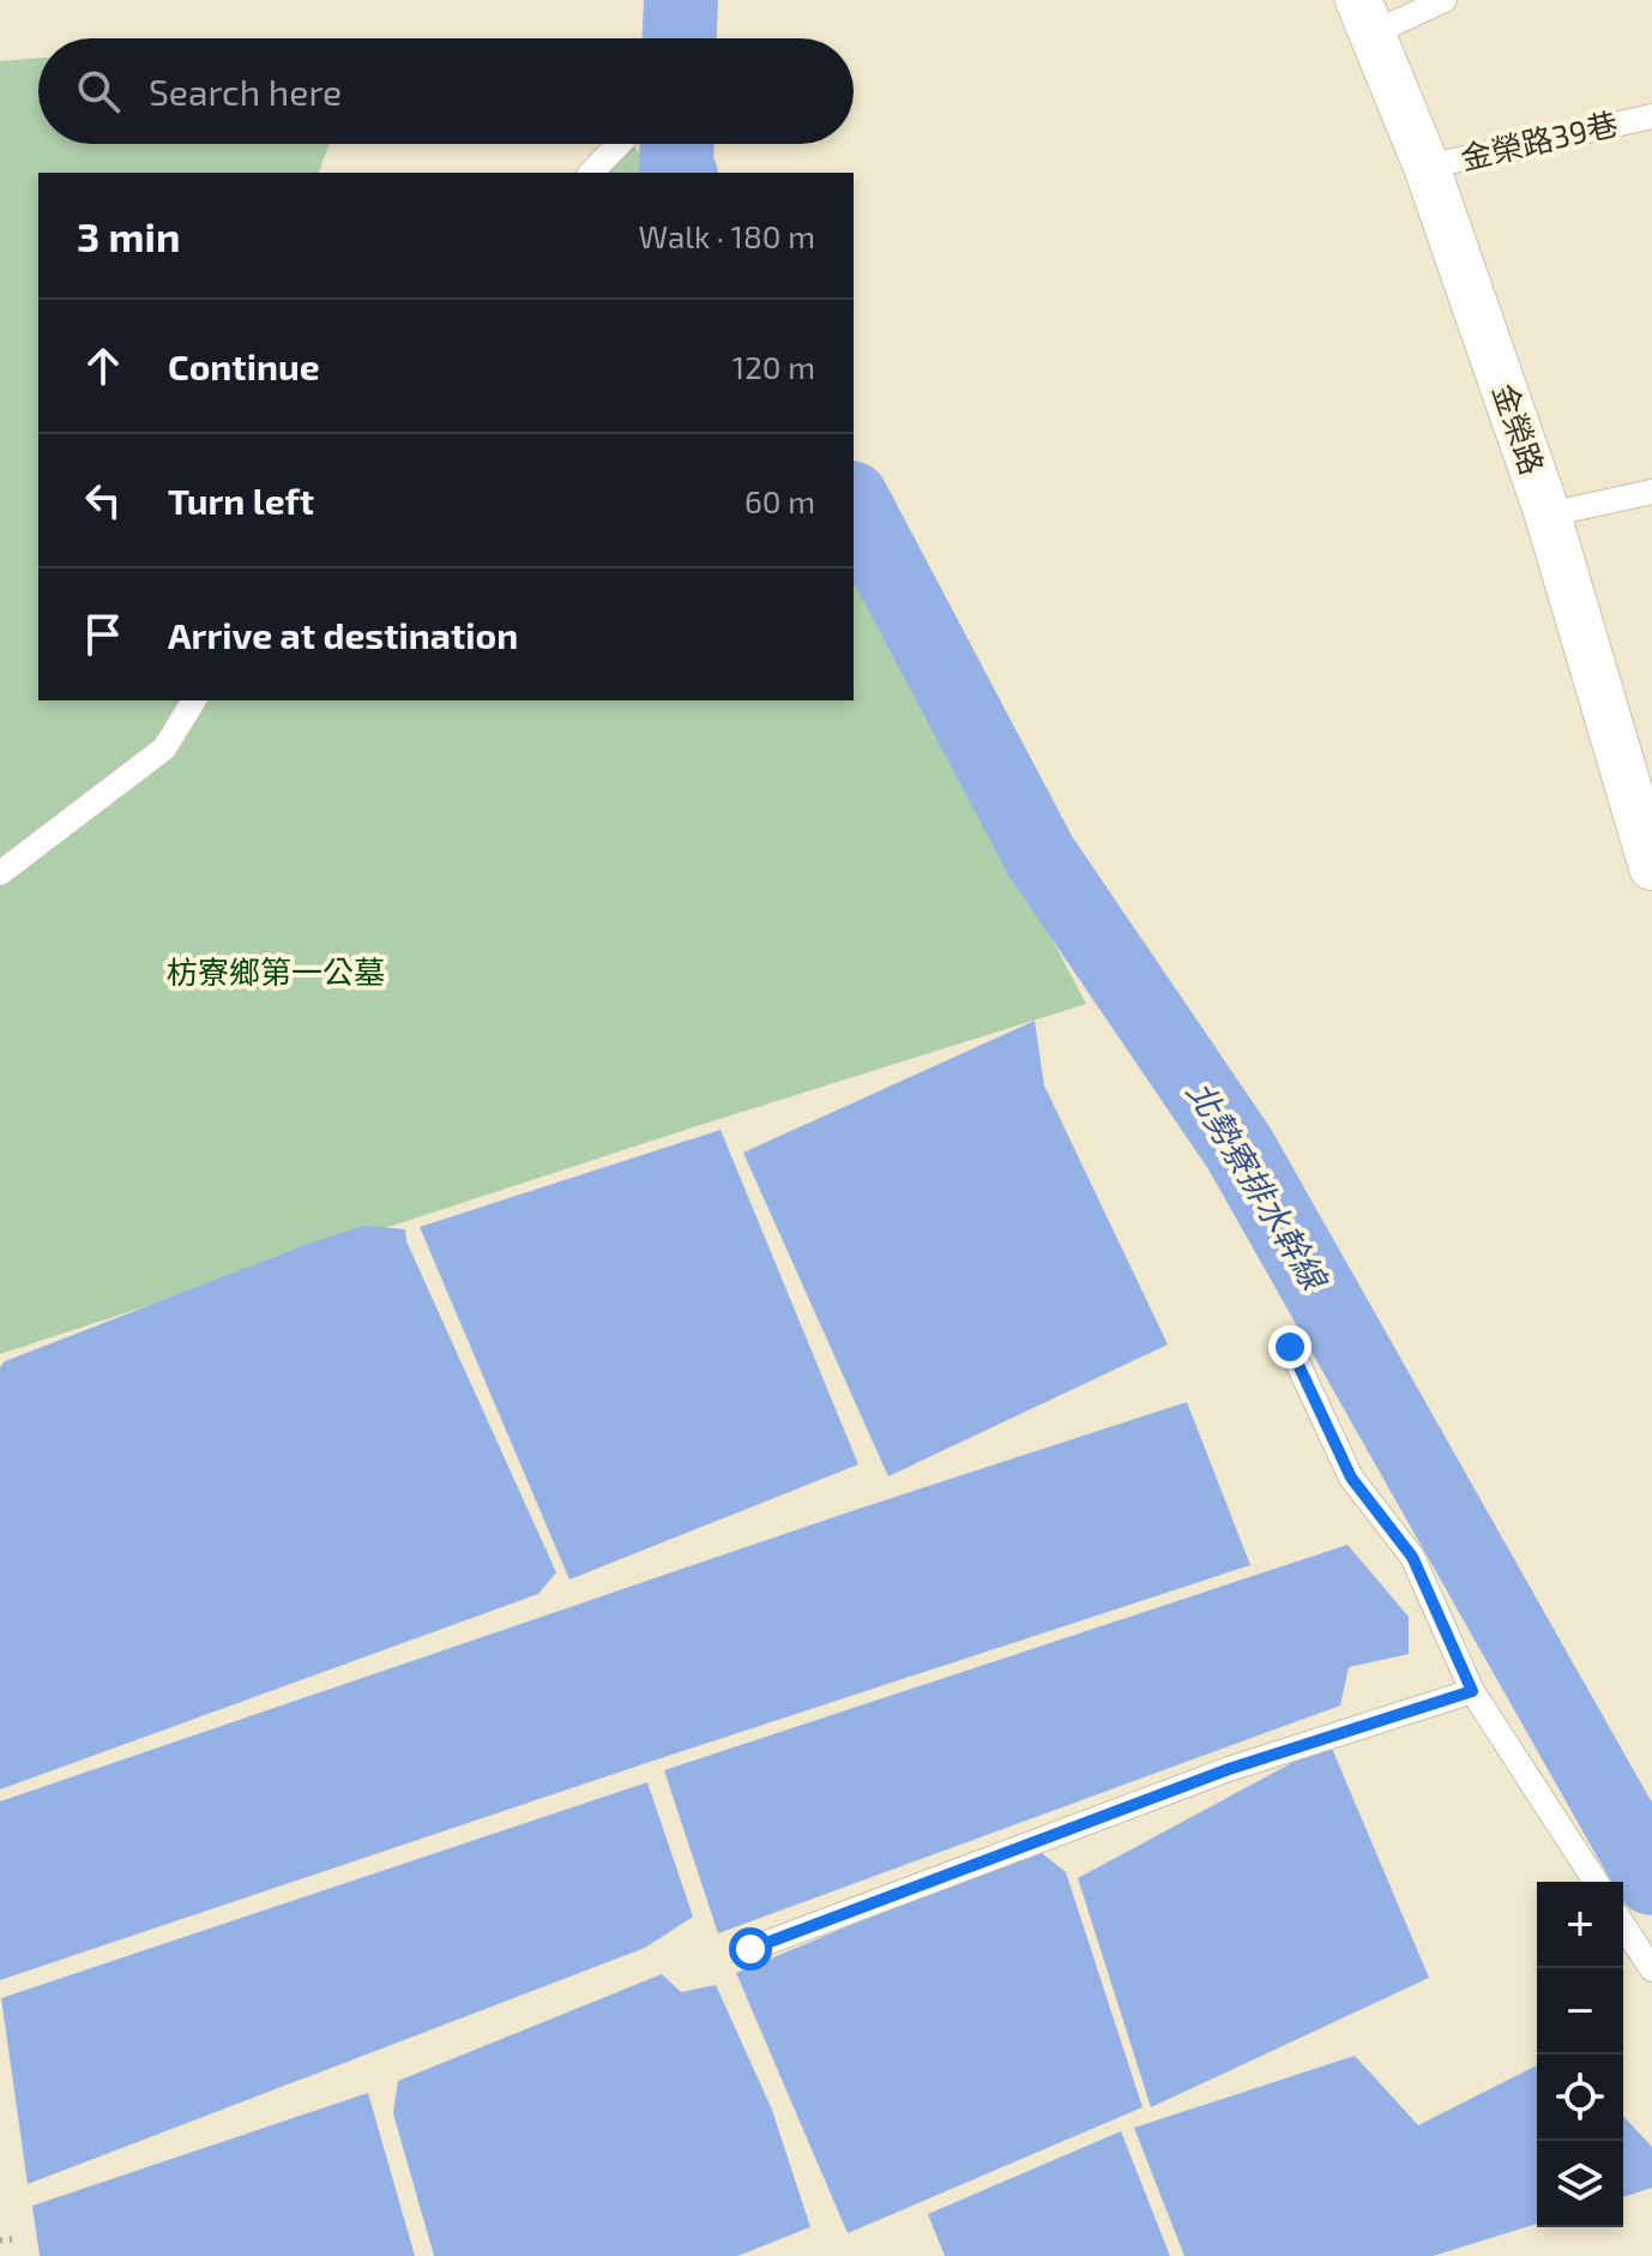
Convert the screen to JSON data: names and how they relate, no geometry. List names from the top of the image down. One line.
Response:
{"streets":{"street":["金榮路"],"lane":["金榮路39巷"]},"crossings":[["金榮路39巷","金榮路"]],"water":["北勢寮排水幹線"],"parks":["枋寮鄉第一公墓"],"page":{"search":"Search here","heading":["3 min","Walk · 180 m"],"list":[["Continue","120 m"],["Turn left","60 m"],"Arrive at destination"],"map_buttons":["+","−"]}}
